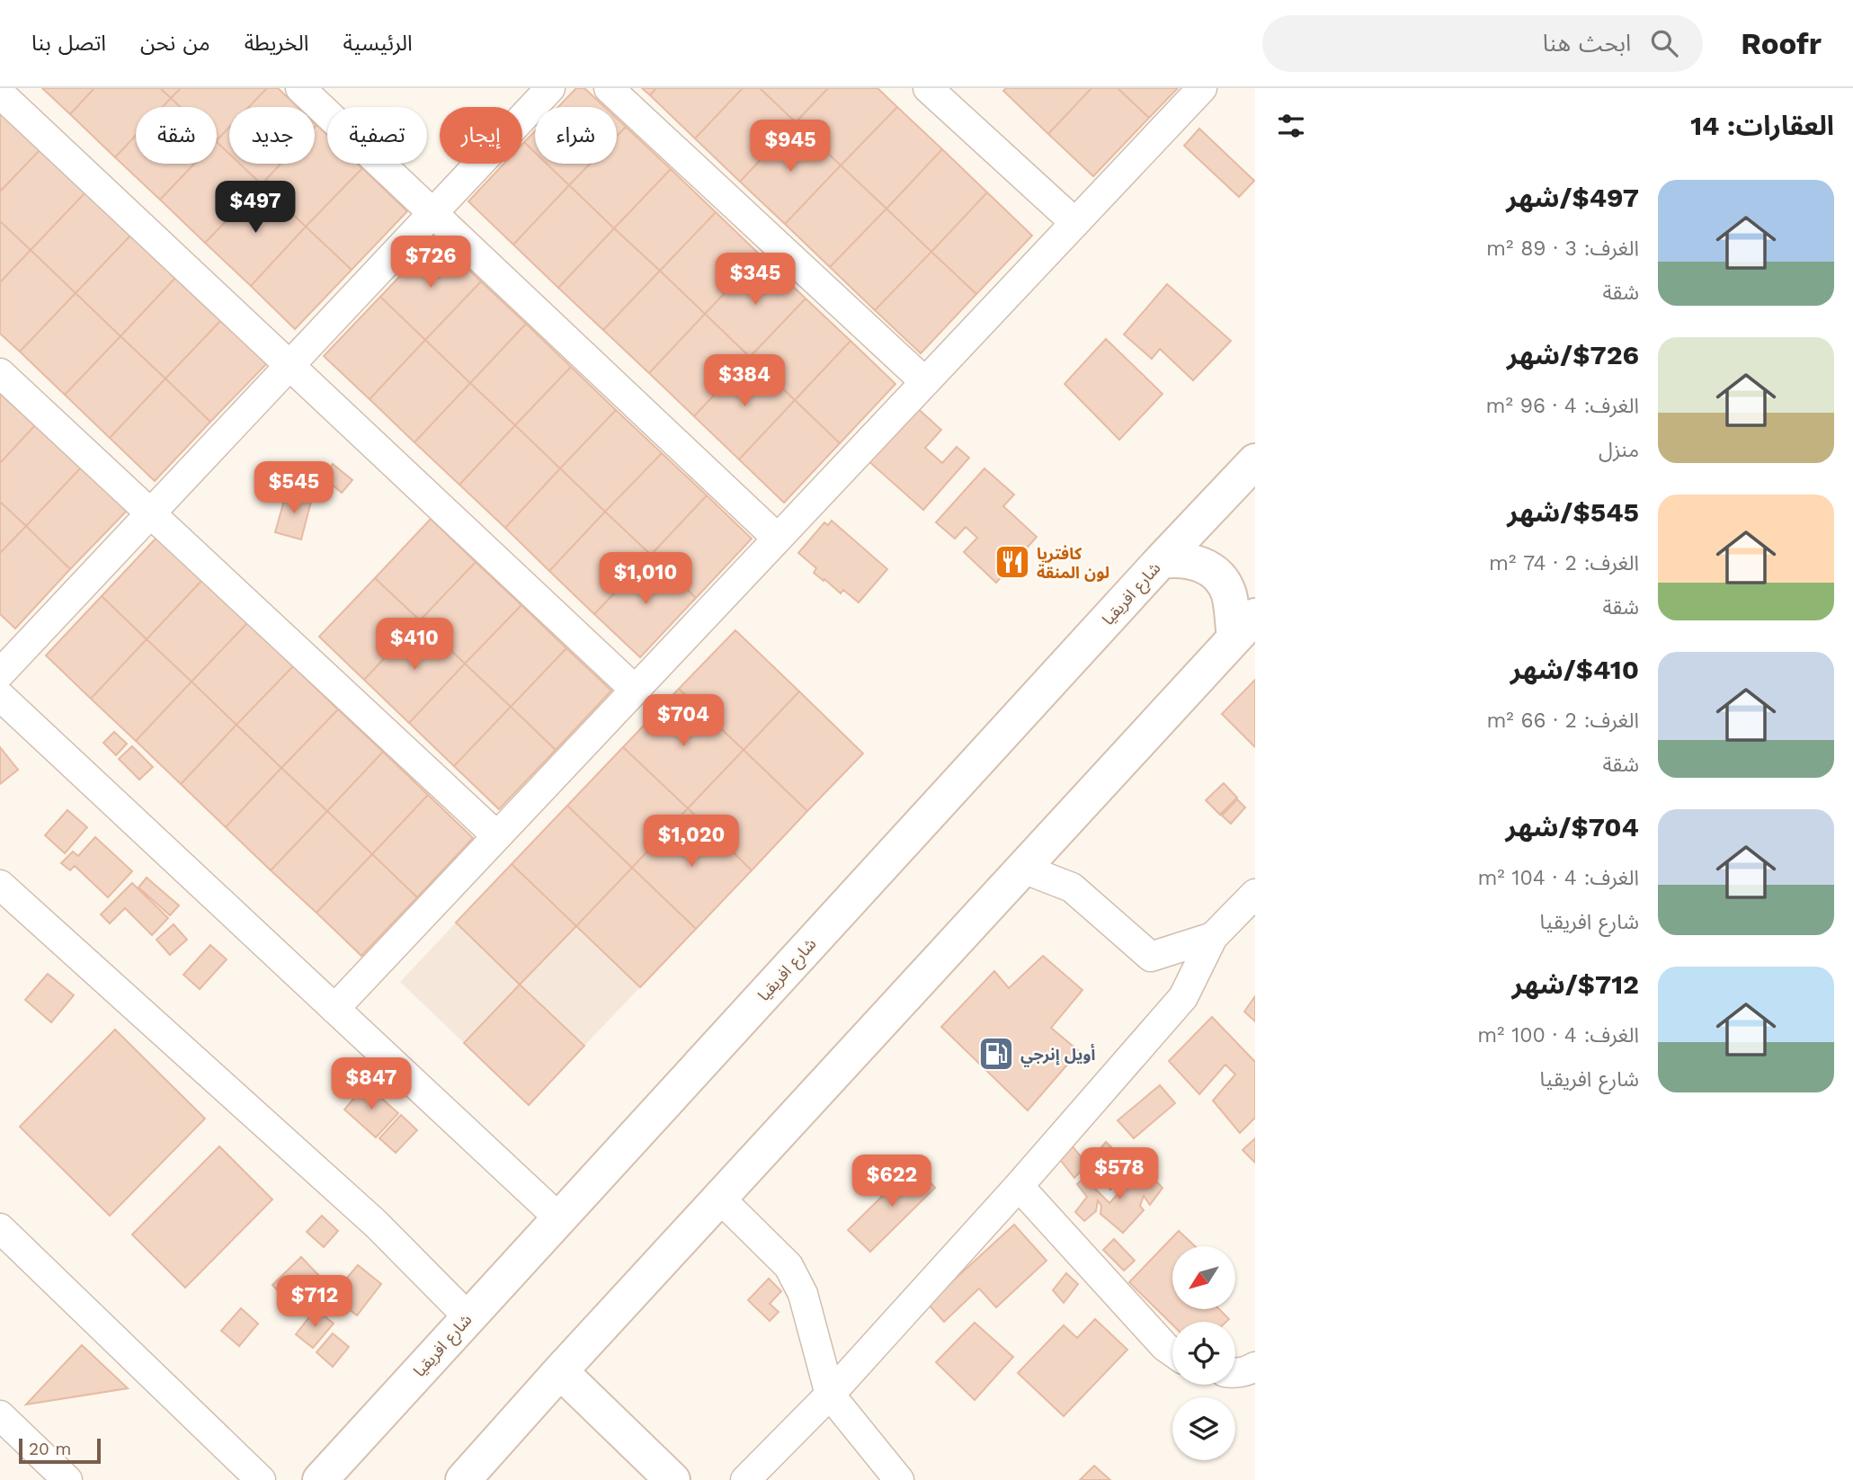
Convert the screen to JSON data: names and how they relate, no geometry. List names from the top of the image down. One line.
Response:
{"streets":{"street":["شارع افريقيا"]},"places":{"restaurant":["كافتريا لون المنقة"],"fuel station":["أويل إنرجي"]},"scale_bar":"20 m","north":"bottom left","page":{"header":"Roofr","search":"ابحث هنا","nav":["الرئيسية","الخريطة","من نحن","اتصل بنا"],"heading":"العقارات: 14","chip":["شراء","إيجار","تصفية","جديد","شقة"],"price":["$945","$497","$726","$345","$384","$545","$1,010","$410","$704","$1,020","$847","$578","$622","$712"],"list":[{"name":"$497/شهر","note":"الغرف: 3 · 89 m² · شقة"},{"name":"$726/شهر","note":"الغرف: 4 · 96 m² · منزل"},{"name":"$545/شهر","note":"الغرف: 2 · 74 m² · شقة"},{"name":"$410/شهر","note":"الغرف: 2 · 66 m² · شقة"},{"name":"$704/شهر","note":"الغرف: 4 · 104 m² · شارع افريقيا"},{"name":"$712/شهر","note":"الغرف: 4 · 100 m² · شارع افريقيا"}],"scale":"20 m"}}
